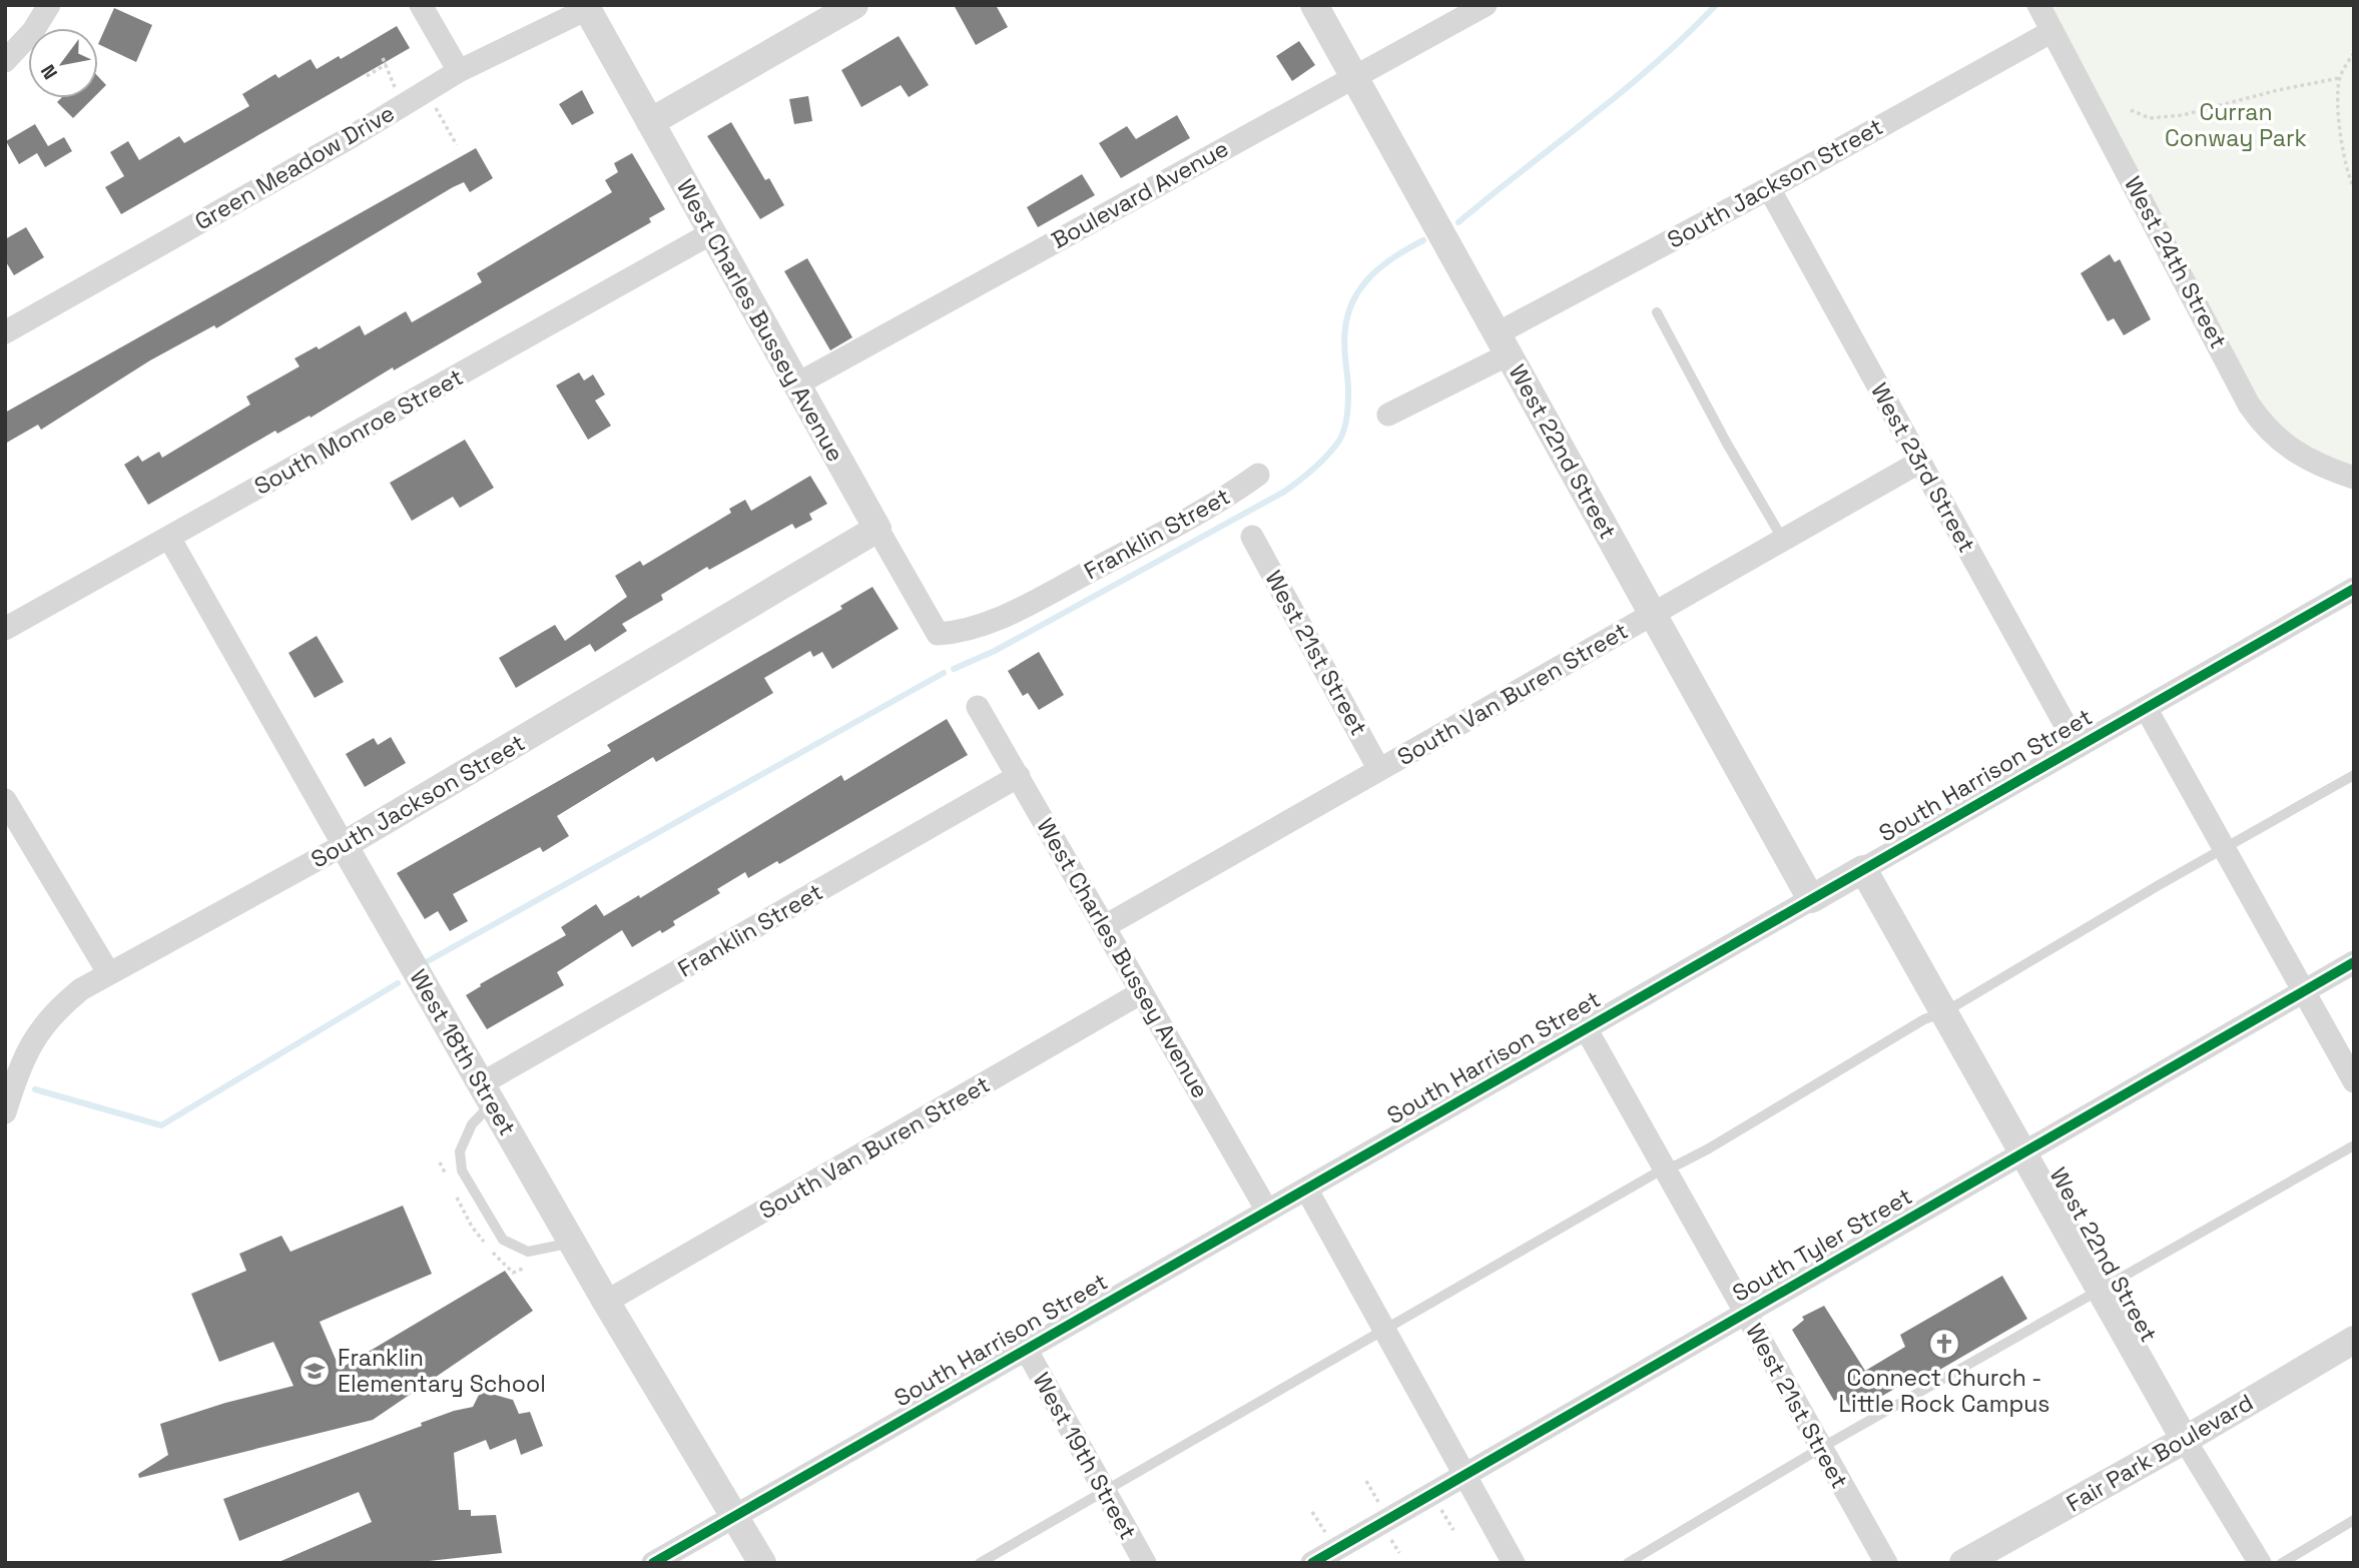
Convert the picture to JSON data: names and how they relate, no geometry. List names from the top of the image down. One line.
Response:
{"streets":{"street":["Green Meadow Drive","South Jackson Street","Boulevard Avenue","West 24th Street","West Charles Bussey Avenue","South Monroe Street","West 22nd Street","West 23rd Street","Franklin Street","West 21st Street","South Van Buren Street","South Harrison Street","West 18th Street","South Tyler Street","Fair Park Boulevard","West 19th Street"]},"crossings":[["Green Meadow Drive","West Charles Bussey Avenue"],["South Jackson Street","West 24th Street"],["South Jackson Street","West Charles Bussey Avenue"],["South Jackson Street","West 22nd Street"],["South Jackson Street","West 23rd Street"],["South Jackson Street","West 18th Street"],["Boulevard Avenue","West Charles Bussey Avenue"],["Boulevard Avenue","West 22nd Street"],["West Charles Bussey Avenue","South Monroe Street"],["West Charles Bussey Avenue","Franklin Street"],["West Charles Bussey Avenue","South Van Buren Street"],["West Charles Bussey Avenue","South Harrison Street"],["South Monroe Street","West 18th Street"],["West 22nd Street","South Van Buren Street"],["West 22nd Street","South Harrison Street"],["West 22nd Street","South Tyler Street"],["West 22nd Street","Fair Park Boulevard"],["West 23rd Street","South Van Buren Street"],["West 23rd Street","South Harrison Street"],["Franklin Street","West 18th Street"],["West 21st Street","South Van Buren Street"],["West 21st Street","South Harrison Street"],["West 21st Street","South Tyler Street"],["South Van Buren Street","West 18th Street"],["South Harrison Street","West 18th Street"],["South Harrison Street","West 19th Street"]],"parks":["Curran Conway Park"],"places":{"church":["Connect Church - Little Rock Campus"],"school or university":["Franklin Elementary School"]},"north":"bottom left"}
